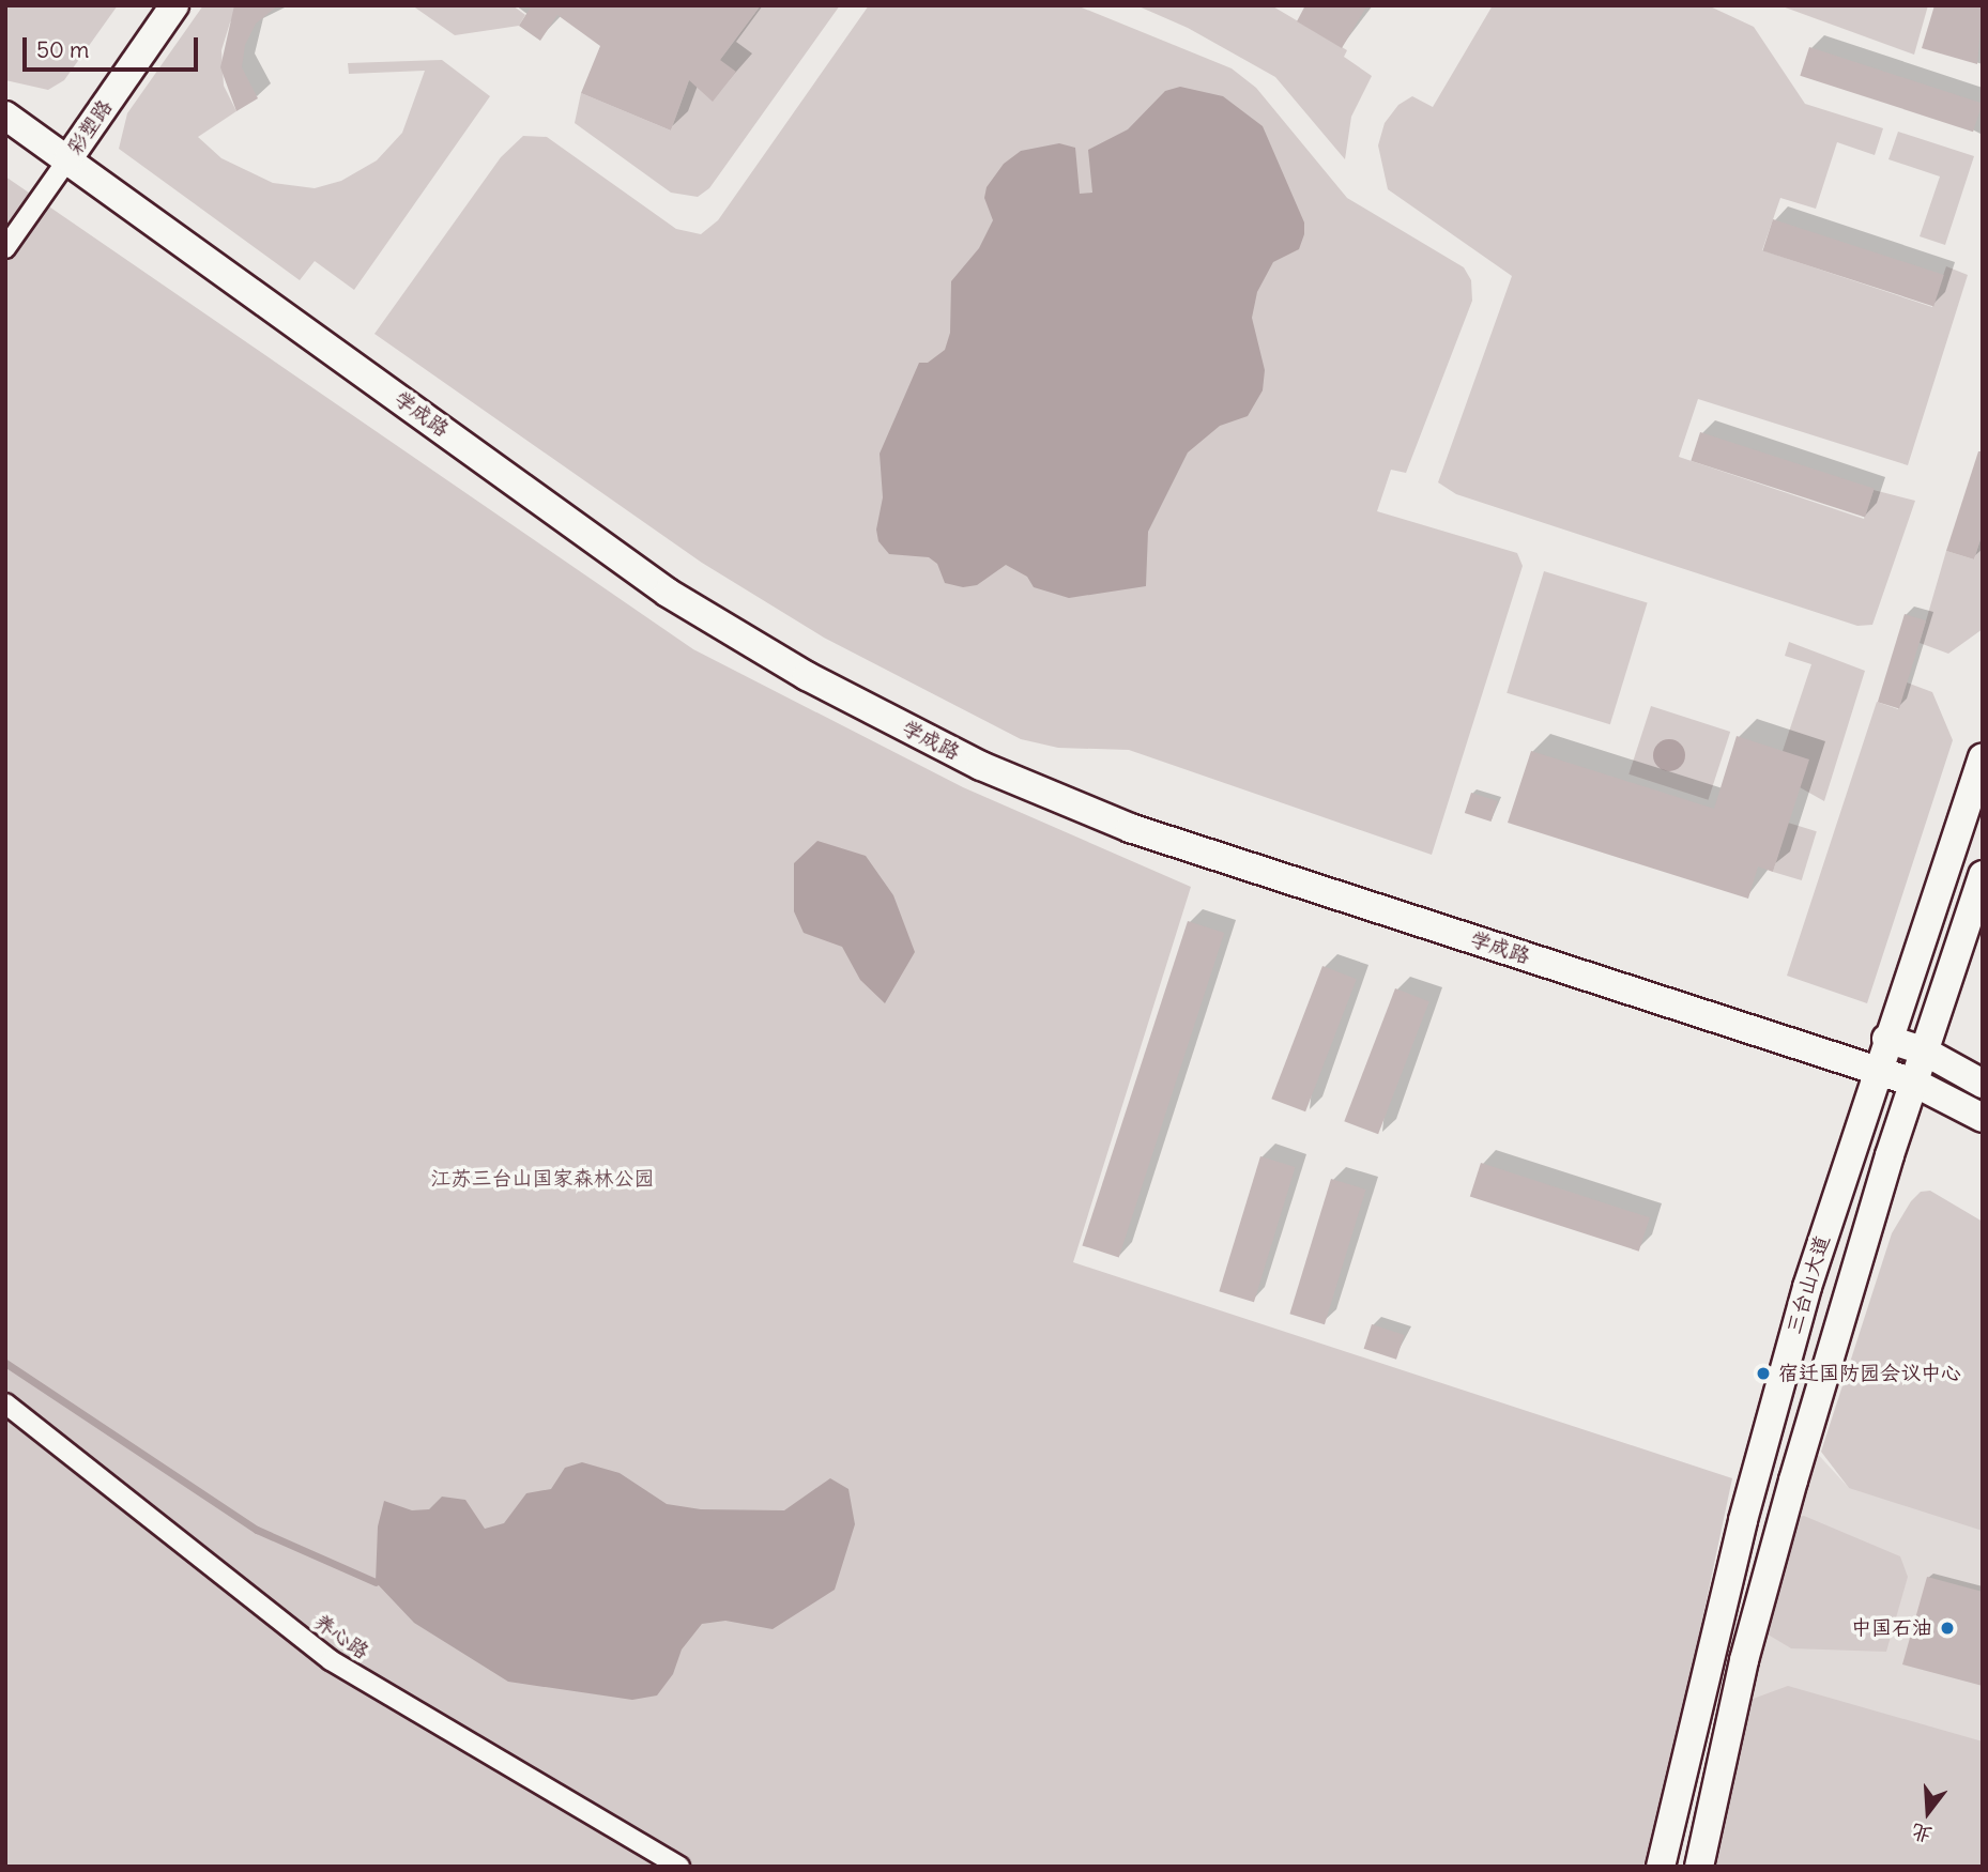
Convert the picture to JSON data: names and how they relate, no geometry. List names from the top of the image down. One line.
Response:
{"streets":{"main road":["彩塑路","学成路","三台山大道"],"street":["养心路"]},"crossings":[["彩塑路","学成路"],["学成路","三台山大道"]],"parks":["江苏三台山国家森林公园"],"places":["宿迁国防园会议中心","中国石油"],"scale_bar":"50 m","north":"bottom"}
